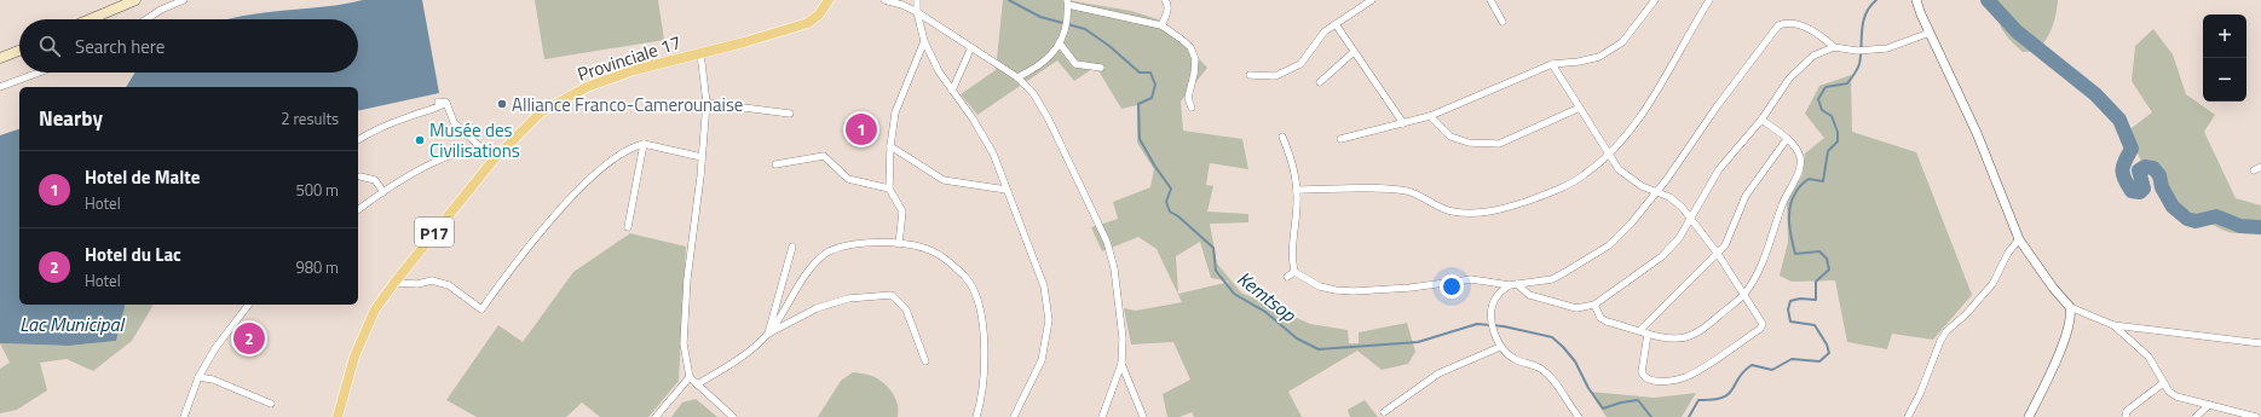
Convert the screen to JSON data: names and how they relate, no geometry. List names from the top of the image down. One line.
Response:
{"streets":{"main road":["Provinciale 17","P17"]},"water":["Kemtsop","Lac Municipal"],"places":["Alliance Franco-Camerounaise","Musée des Civilisations"],"page":{"map_buttons":["+","−"],"search":"Search here","heading":["Nearby","2 results"],"pins":["1","2"],"list":[{"mark":"1","name":"Hotel de Malte","note":"Hotel","value":"500 m"},{"mark":"2","name":"Hotel du Lac","note":"Hotel","value":"980 m"}]}}
